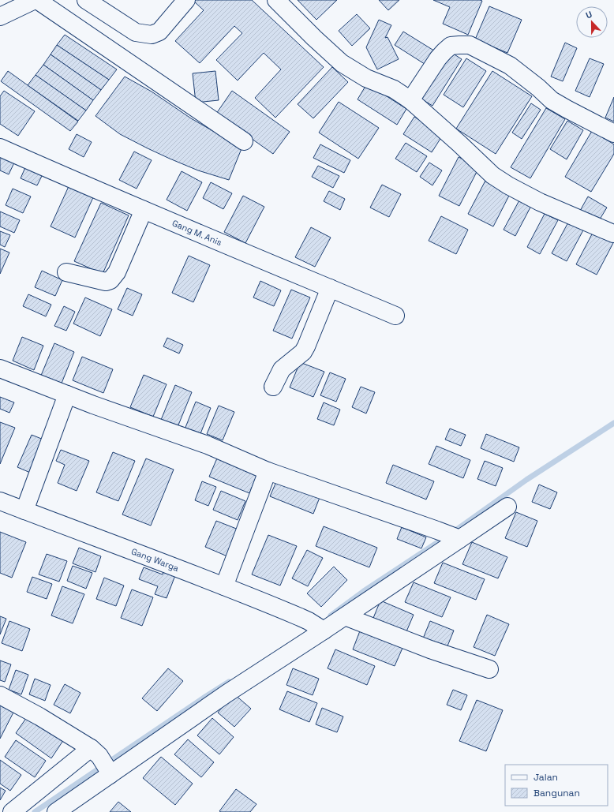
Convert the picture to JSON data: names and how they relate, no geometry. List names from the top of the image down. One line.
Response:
{"streets":{"street":["Gang M. Anis","Gang Warga"]},"legend":["Jalan","Bangunan"],"north":"top"}
